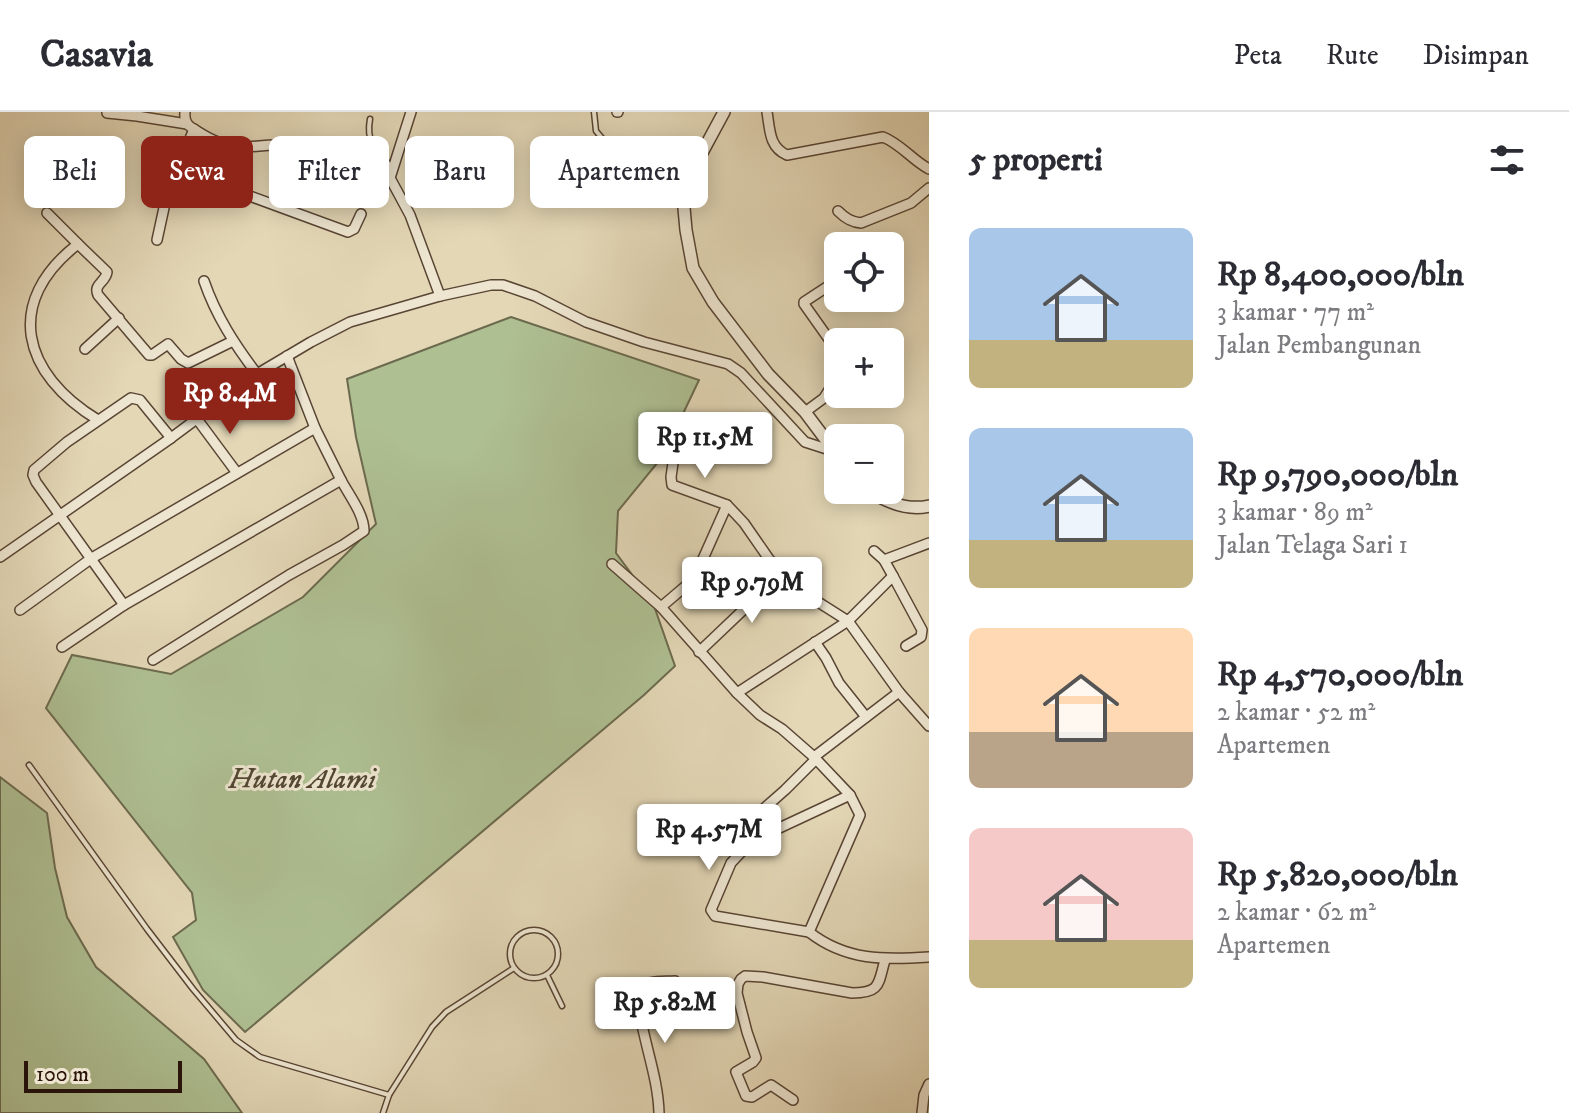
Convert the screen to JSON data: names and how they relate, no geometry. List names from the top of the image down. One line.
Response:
{"parks":["Hutan Alami"],"scale_bar":"100 m","page":{"header":"Casavia","nav":["Peta","Rute","Disimpan"],"heading":"5 properti","chip":["Beli","Sewa","Filter","Baru","Apartemen"],"list":[{"name":"Rp 8,400,000/bln","note":"3 kamar · 77 m² · Jalan Pembangunan"},{"name":"Rp 9,790,000/bln","note":"3 kamar · 89 m² · Jalan Telaga Sari 1"},{"name":"Rp 4,570,000/bln","note":"2 kamar · 52 m² · Apartemen"},{"name":"Rp 5,820,000/bln","note":"2 kamar · 62 m² · Apartemen"}],"map_buttons":["+","−"],"price":["Rp 8.4M","Rp 11.5M","Rp 9.79M","Rp 4.57M","Rp 5.82M"],"scale":"100 m"}}
